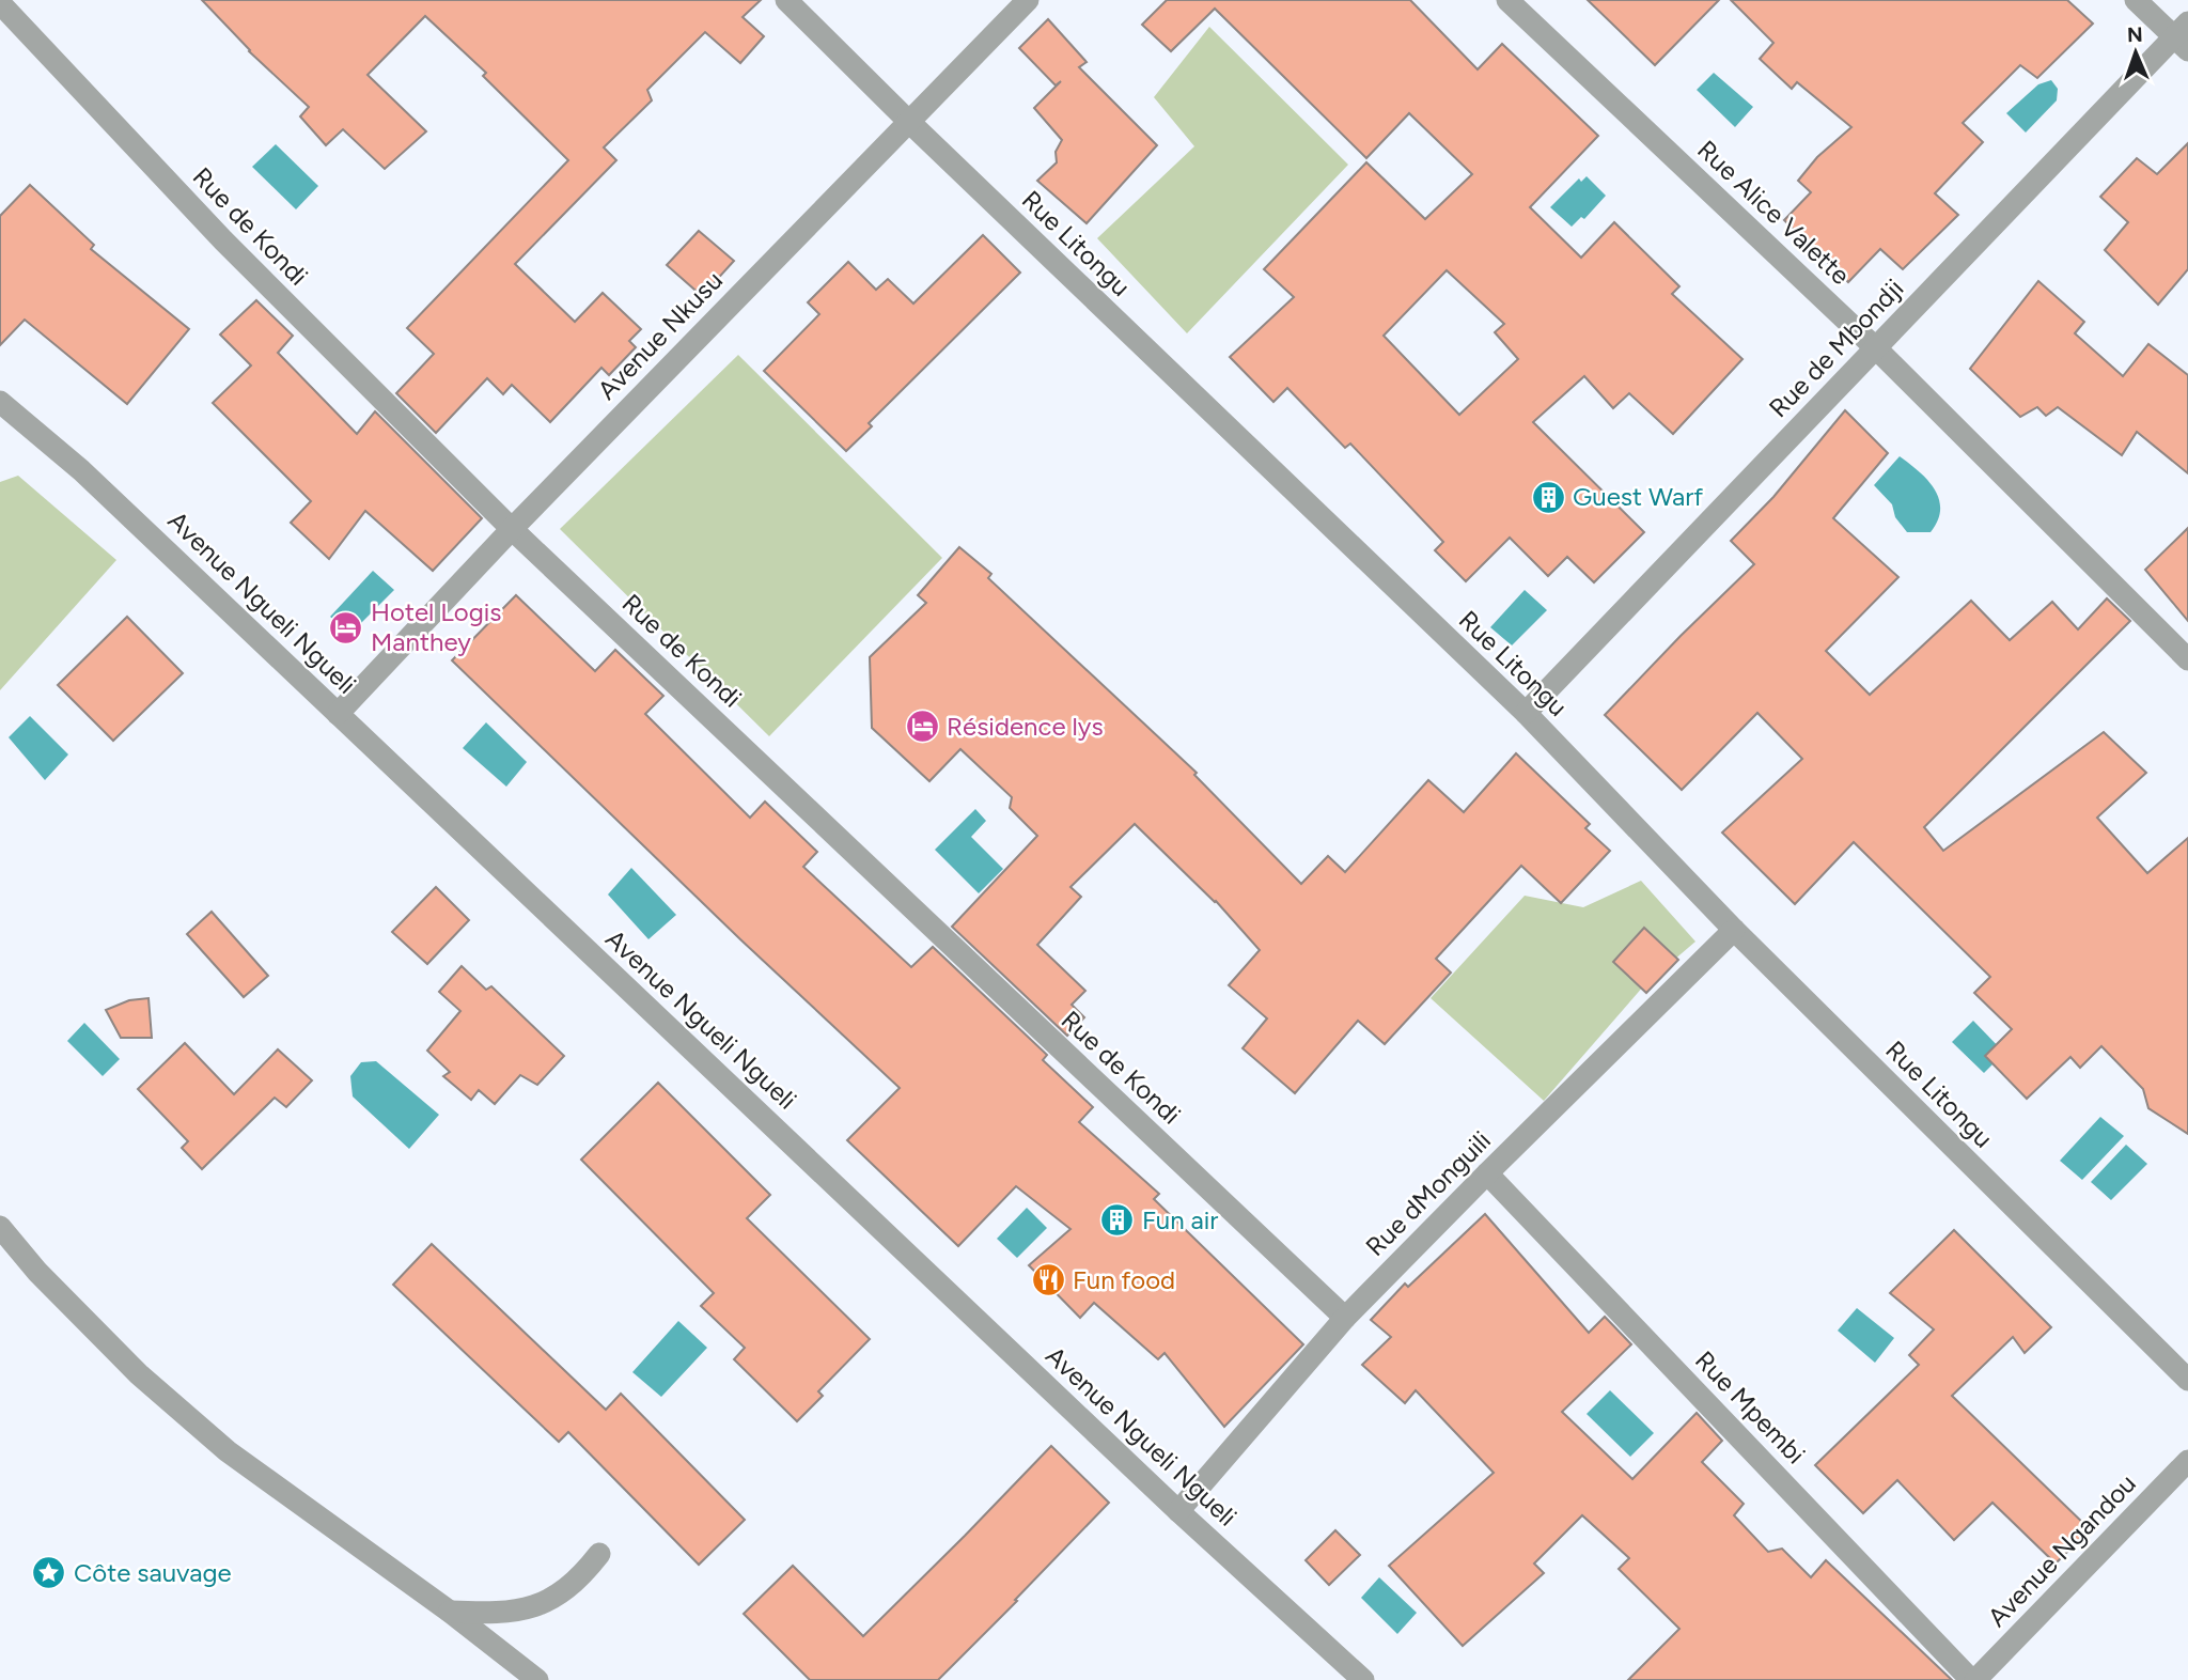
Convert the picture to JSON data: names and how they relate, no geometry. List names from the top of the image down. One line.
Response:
{"streets":{"street":["Rue Alice Valette","Rue de Kondi","Rue Litongu","Avenue Nkusu","Rue de Mbondji","Avenue Ngueli Ngueli","Rue dMonguili","Rue Mpembi","Avenue Ngandou"]},"crossings":[["Rue Alice Valette","Rue de Mbondji"],["Rue de Kondi","Avenue Nkusu"],["Rue de Kondi","Rue dMonguili"],["Rue Litongu","Avenue Nkusu"],["Rue Litongu","Rue de Mbondji"],["Rue Litongu","Rue dMonguili"],["Avenue Nkusu","Avenue Ngueli Ngueli"],["Avenue Ngueli Ngueli","Rue dMonguili"],["Rue dMonguili","Rue Mpembi"],["Rue Mpembi","Avenue Ngandou"]],"places":{"building":["Guest Warf","Fun air"],"hotel":["Hotel Logis Manthey","Résidence lys"],"restaurant":["Fun food"],"place":["Côte sauvage"]},"north":"top"}
